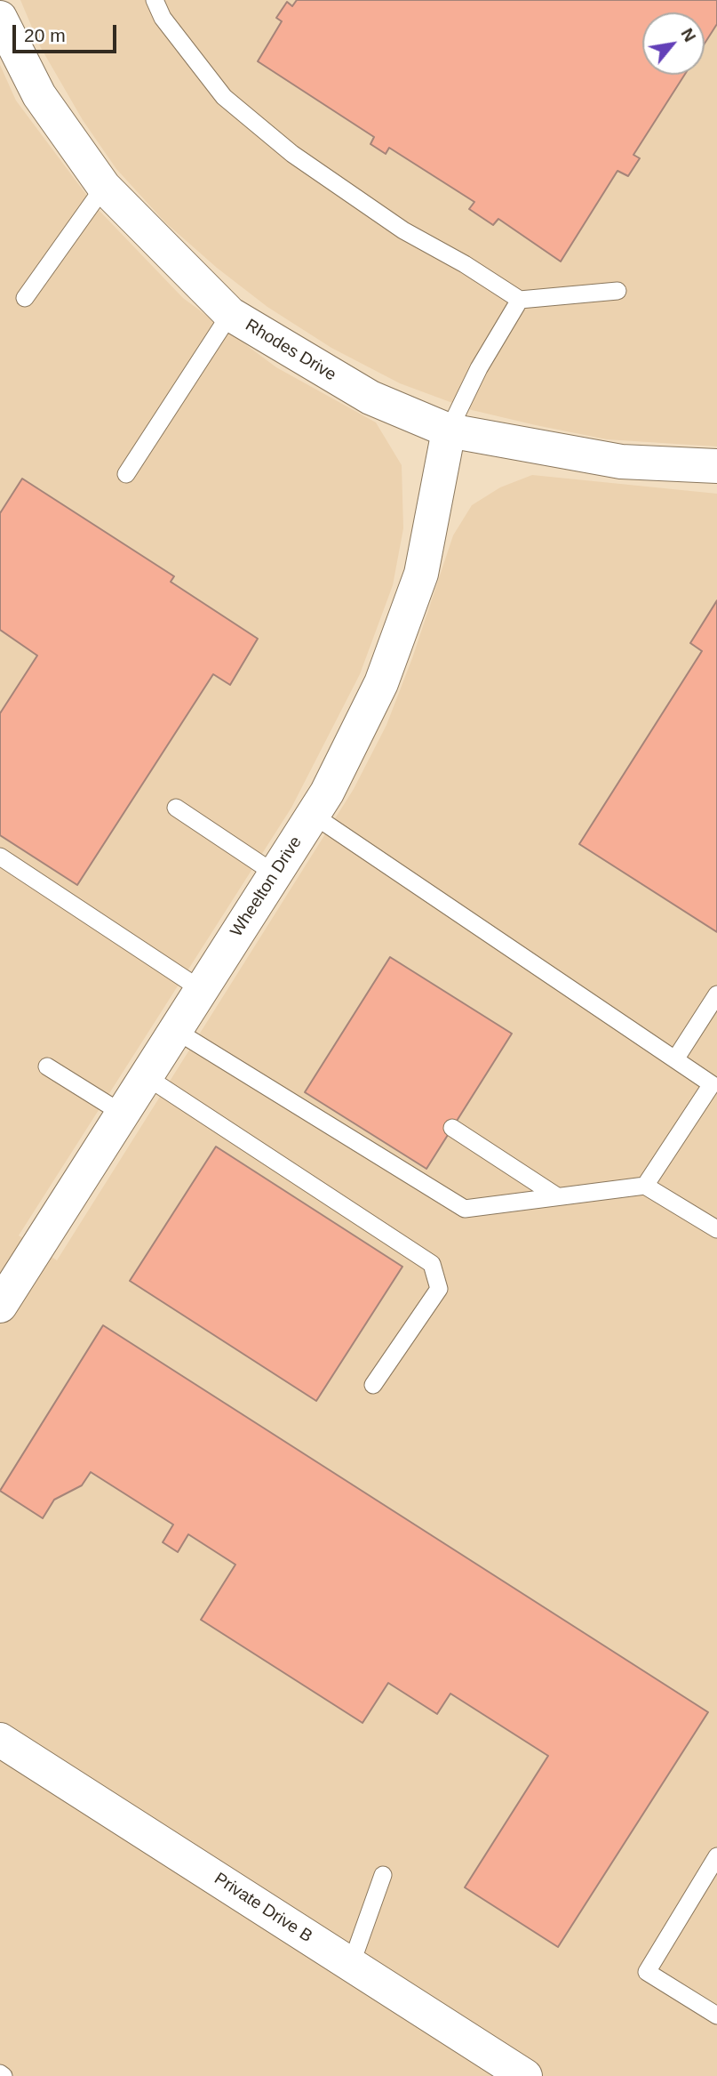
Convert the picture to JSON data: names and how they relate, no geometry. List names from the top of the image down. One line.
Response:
{"streets":{"street":["Rhodes Drive","Wheelton Drive","Private Drive B"]},"crossings":[["Rhodes Drive","Wheelton Drive"]],"scale_bar":"20 m","north":"top right"}
